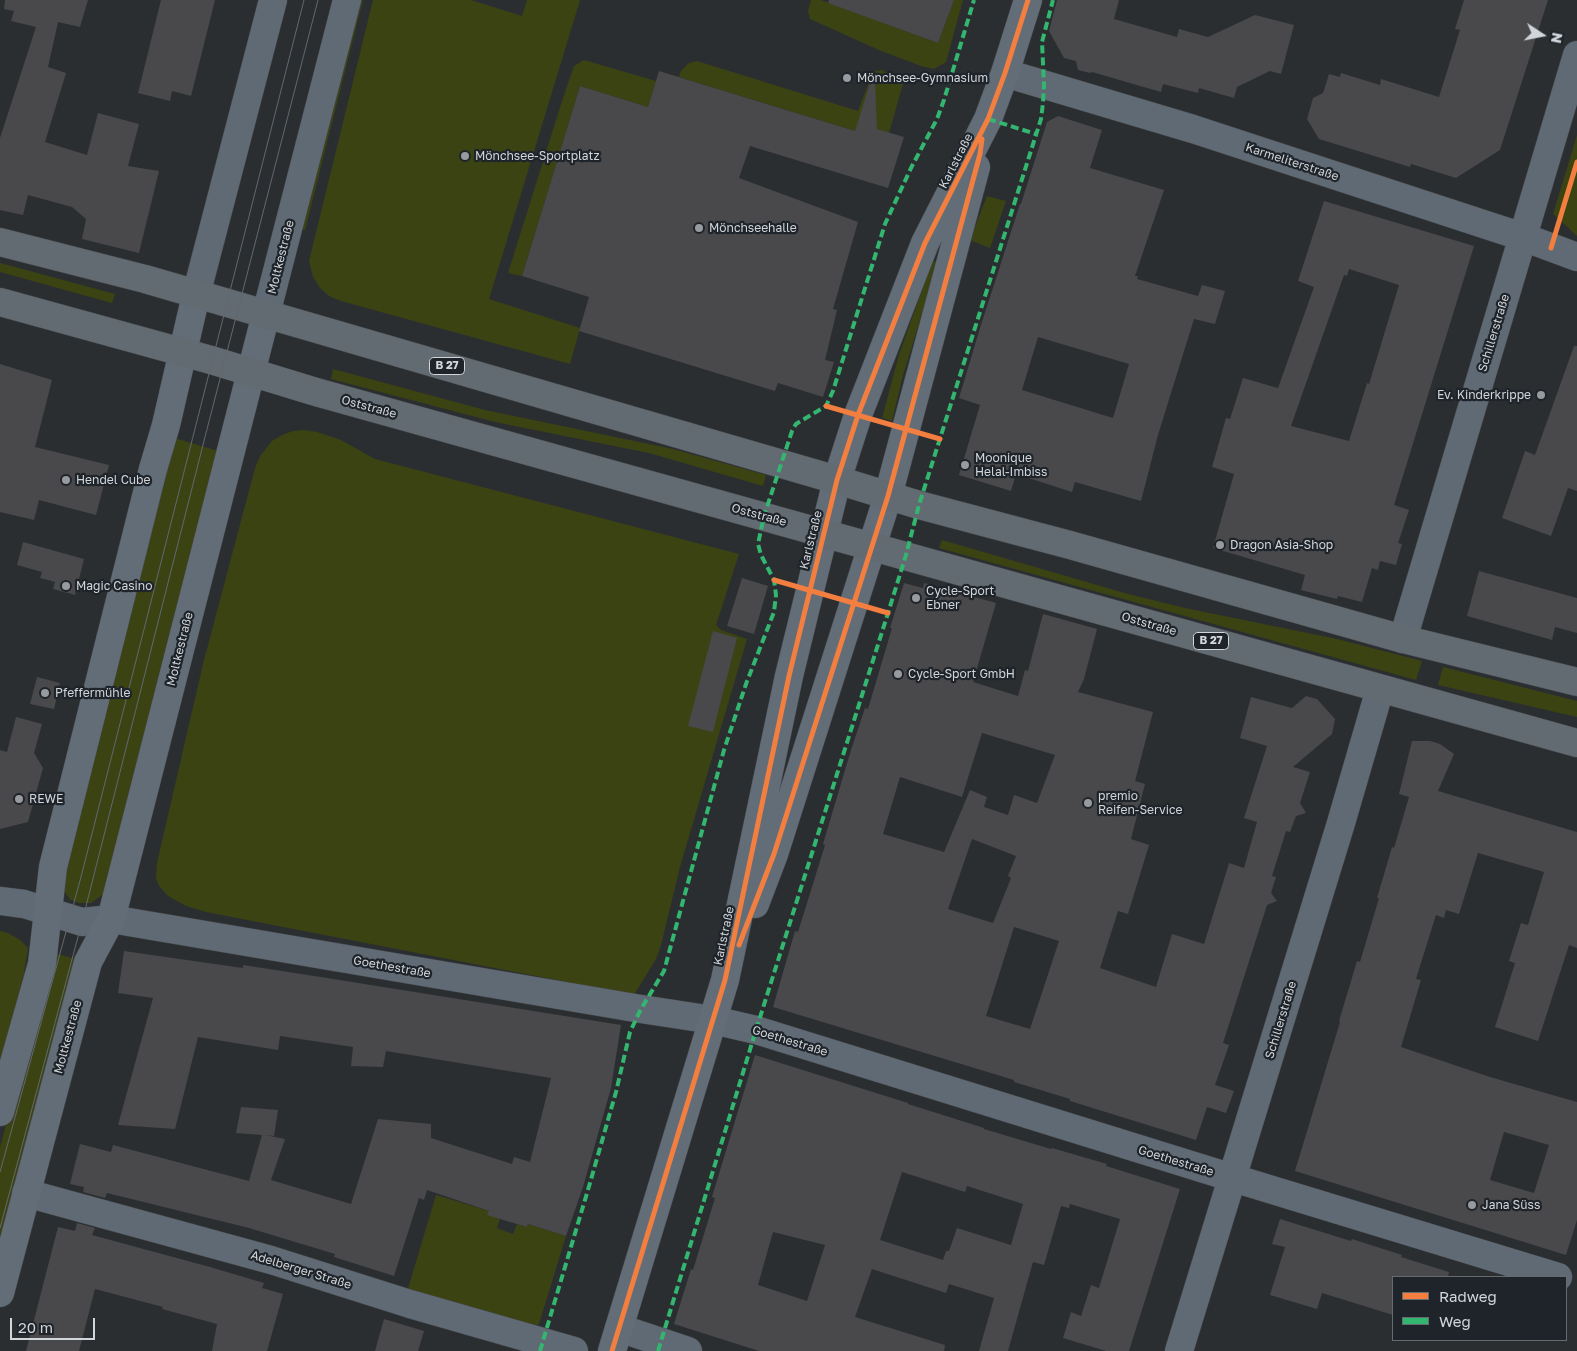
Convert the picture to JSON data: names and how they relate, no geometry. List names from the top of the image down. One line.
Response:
{"streets":{"main road":["B 27","Oststraße"],"street":["Karlstraße","Karmeliterstraße","Moltkestraße","Schillerstraße","Goethestraße","Adelberger Straße"]},"crossings":[["Karlstraße","Karmeliterstraße"],["Karlstraße","B 27"],["Karlstraße","Oststraße"],["Karlstraße","Goethestraße"],["Karmeliterstraße","Schillerstraße"],["Moltkestraße","B 27"],["Moltkestraße","Oststraße"],["Moltkestraße","Goethestraße"],["Moltkestraße","Adelberger Straße"],["Schillerstraße","B 27"],["Schillerstraße","Oststraße"],["Schillerstraße","Goethestraße"]],"places":["Mönchsee-Gymnasium","Mönchsee-Sportplatz","Mönchseehalle","Ev. Kinderkrippe","Moonique Helal-Imbiss","Hendel Cube","Dragon Asia-Shop","Magic Casino","Cycle-Sport Ebner","Cycle-Sport GmbH","Pfeffermühle","REWE","premio Reifen-Service","Jana Süss"],"legend":["Radweg","Weg"],"scale_bar":"20 m","north":"right"}
